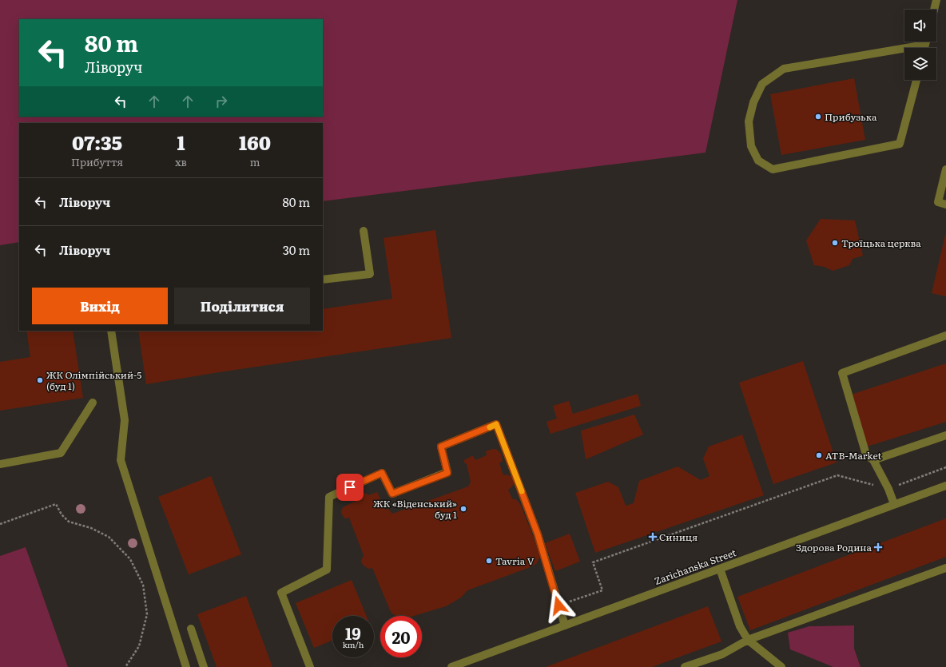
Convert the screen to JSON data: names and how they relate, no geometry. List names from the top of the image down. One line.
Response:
{"streets":{"street":["Zarichanska Street"]},"places":{"other":["Прибузька","Троїцька церква","ЖК Олімпійський-5 (буд 1)","ATB-Market","ЖК «Віденський» буд 1","Tavria V"],"health":["Синиця","Здорова Родина"]},"page":{"turn":["80 m","Ліворуч"],"eta":["07:35","Прибуття","1","хв","160","m"],"list":[{"name":"Ліворуч","value":"80 m"},{"name":"Ліворуч","value":"30 m"}],"buttons":["Вихід","Поділитися"],"speed":"19 km/h","limit":"20"}}
